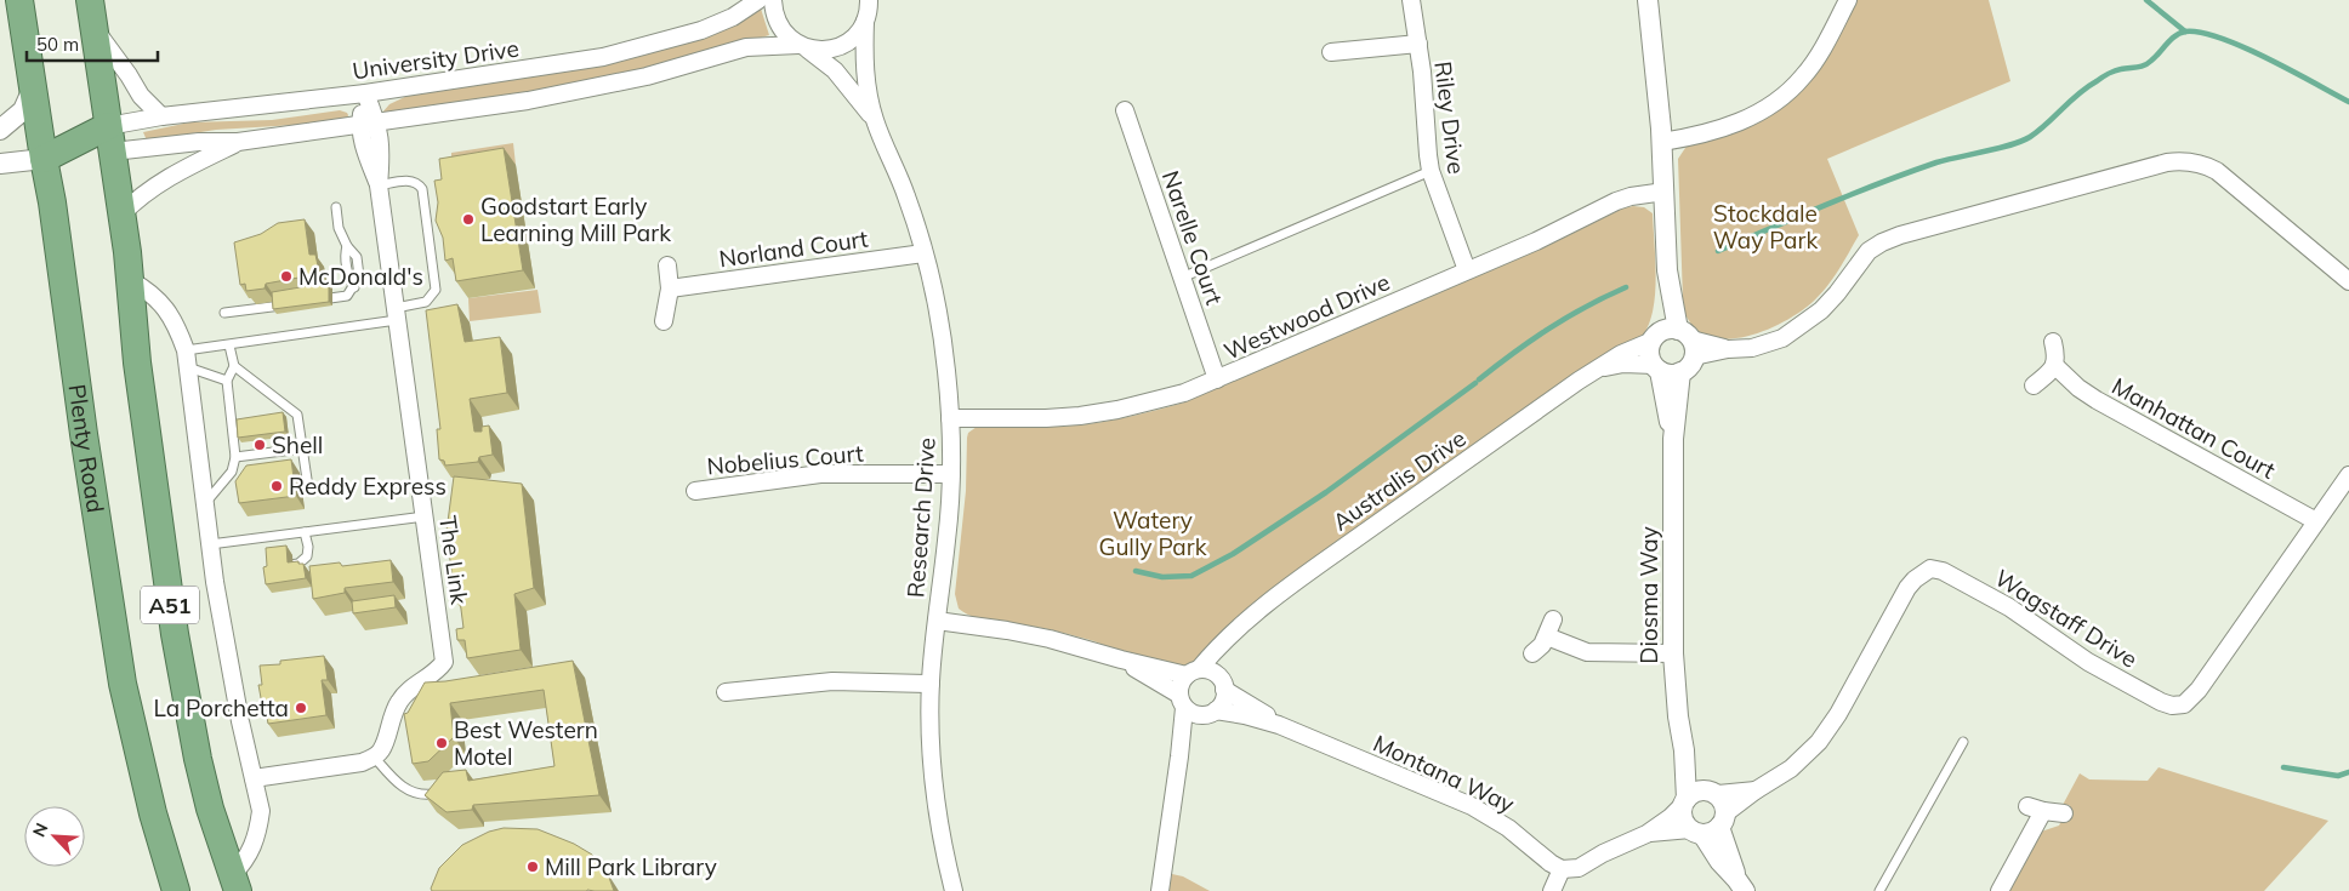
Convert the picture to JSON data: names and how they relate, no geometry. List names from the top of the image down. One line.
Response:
{"streets":{"highway":["Plenty Road","A51"],"street":["University Drive","Riley Drive","Narelle Court","Norland Court","Westwood Drive","Manhattan Court","Nobelius Court","Australis Drive","Research Drive","The Link","Diosma Way","Wagstaff Drive","Montana Way"]},"crossings":[["University Drive","The Link"],["University Drive","A51"],["Riley Drive","Westwood Drive"],["Narelle Court","Westwood Drive"],["Norland Court","Research Drive"],["Westwood Drive","Research Drive"],["Manhattan Court","Wagstaff Drive"],["Nobelius Court","Research Drive"],["Australis Drive","Diosma Way"],["Australis Drive","Montana Way"],["Diosma Way","Wagstaff Drive"]],"parks":["Stockdale Way Park","Watery Gully Park"],"places":["Goodstart Early Learning Mill Park","McDonald's","Shell","Reddy Express","La Porchetta","Best Western Motel","Mill Park Library"],"scale_bar":"50 m","north":"top left"}
